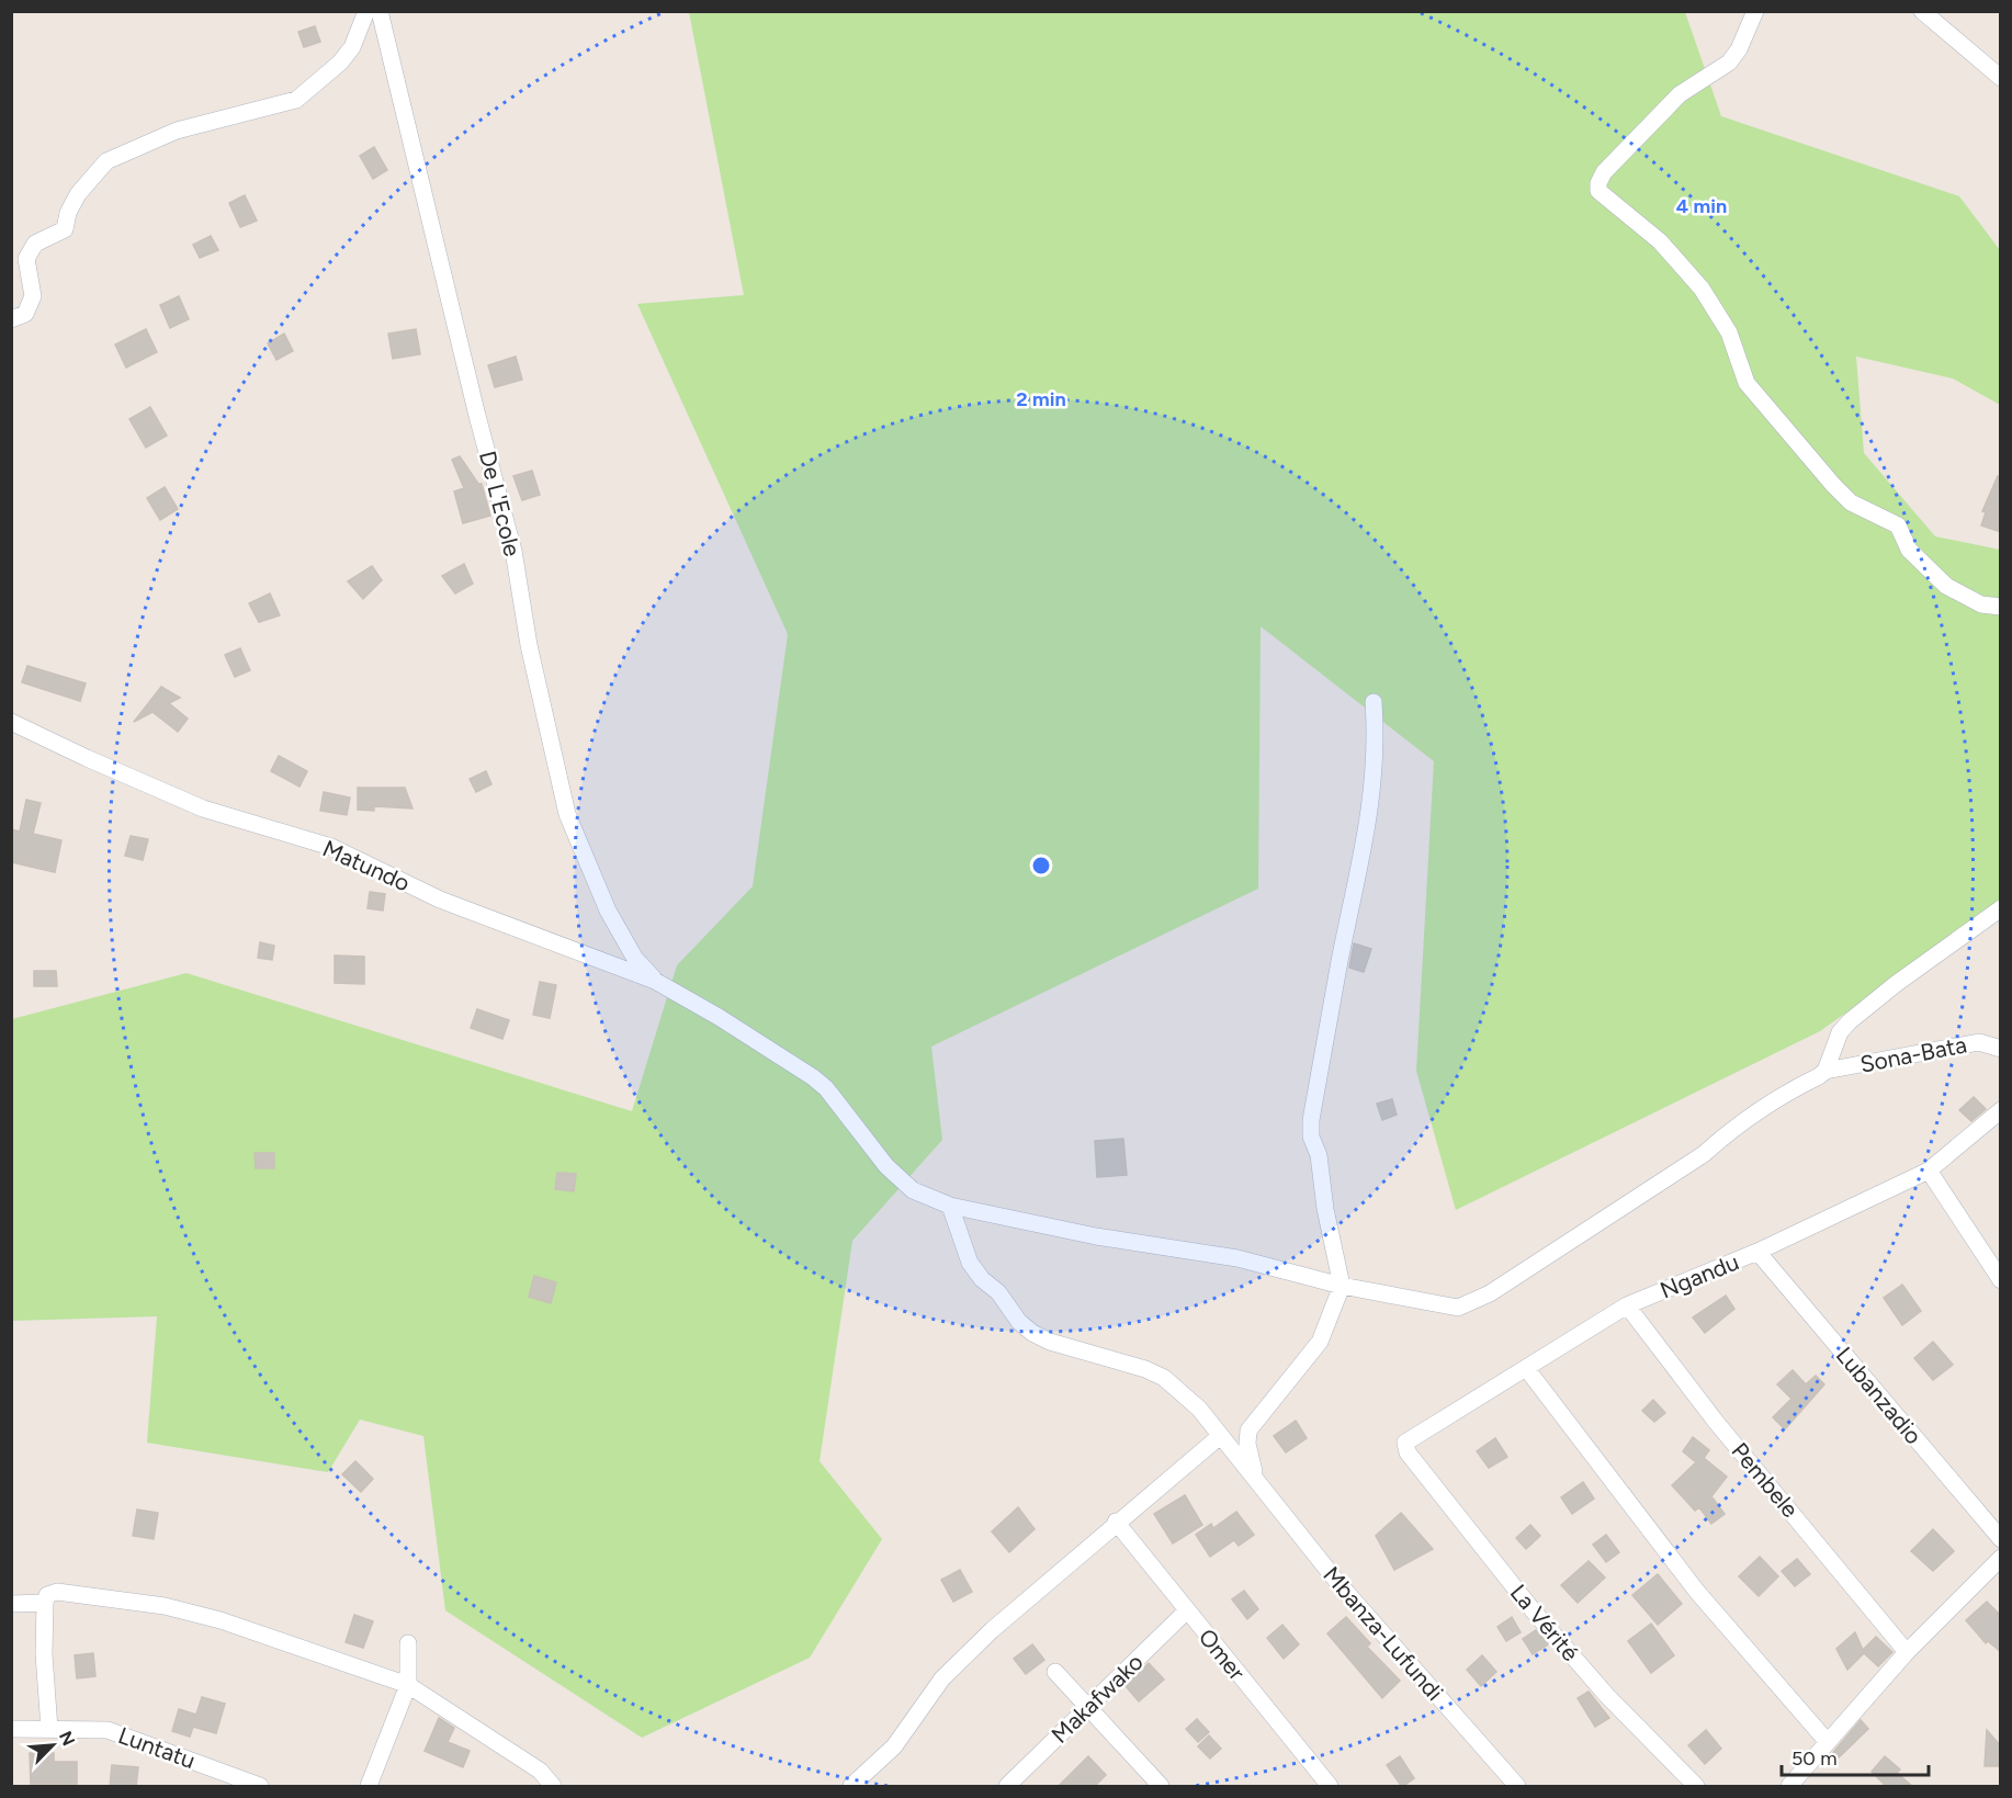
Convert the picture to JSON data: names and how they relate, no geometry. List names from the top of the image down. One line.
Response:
{"streets":{"street":["De L'Ecole","Matundo","Sona-Bata","Ngandu","Lubanzadio","Pembele","La Vérité","Mbanza-Lufundi","Omer","Makafwako","Luntatu"]},"crossings":[["De L'Ecole","Matundo"],["Matundo","Sona-Bata"],["Matundo","Mbanza-Lufundi"],["Ngandu","Lubanzadio"],["Ngandu","Pembele"],["Ngandu","La Vérité"],["Omer","Makafwako"]],"scale_bar":"50 m","north":"top right","rings":["4 min","2 min"]}
